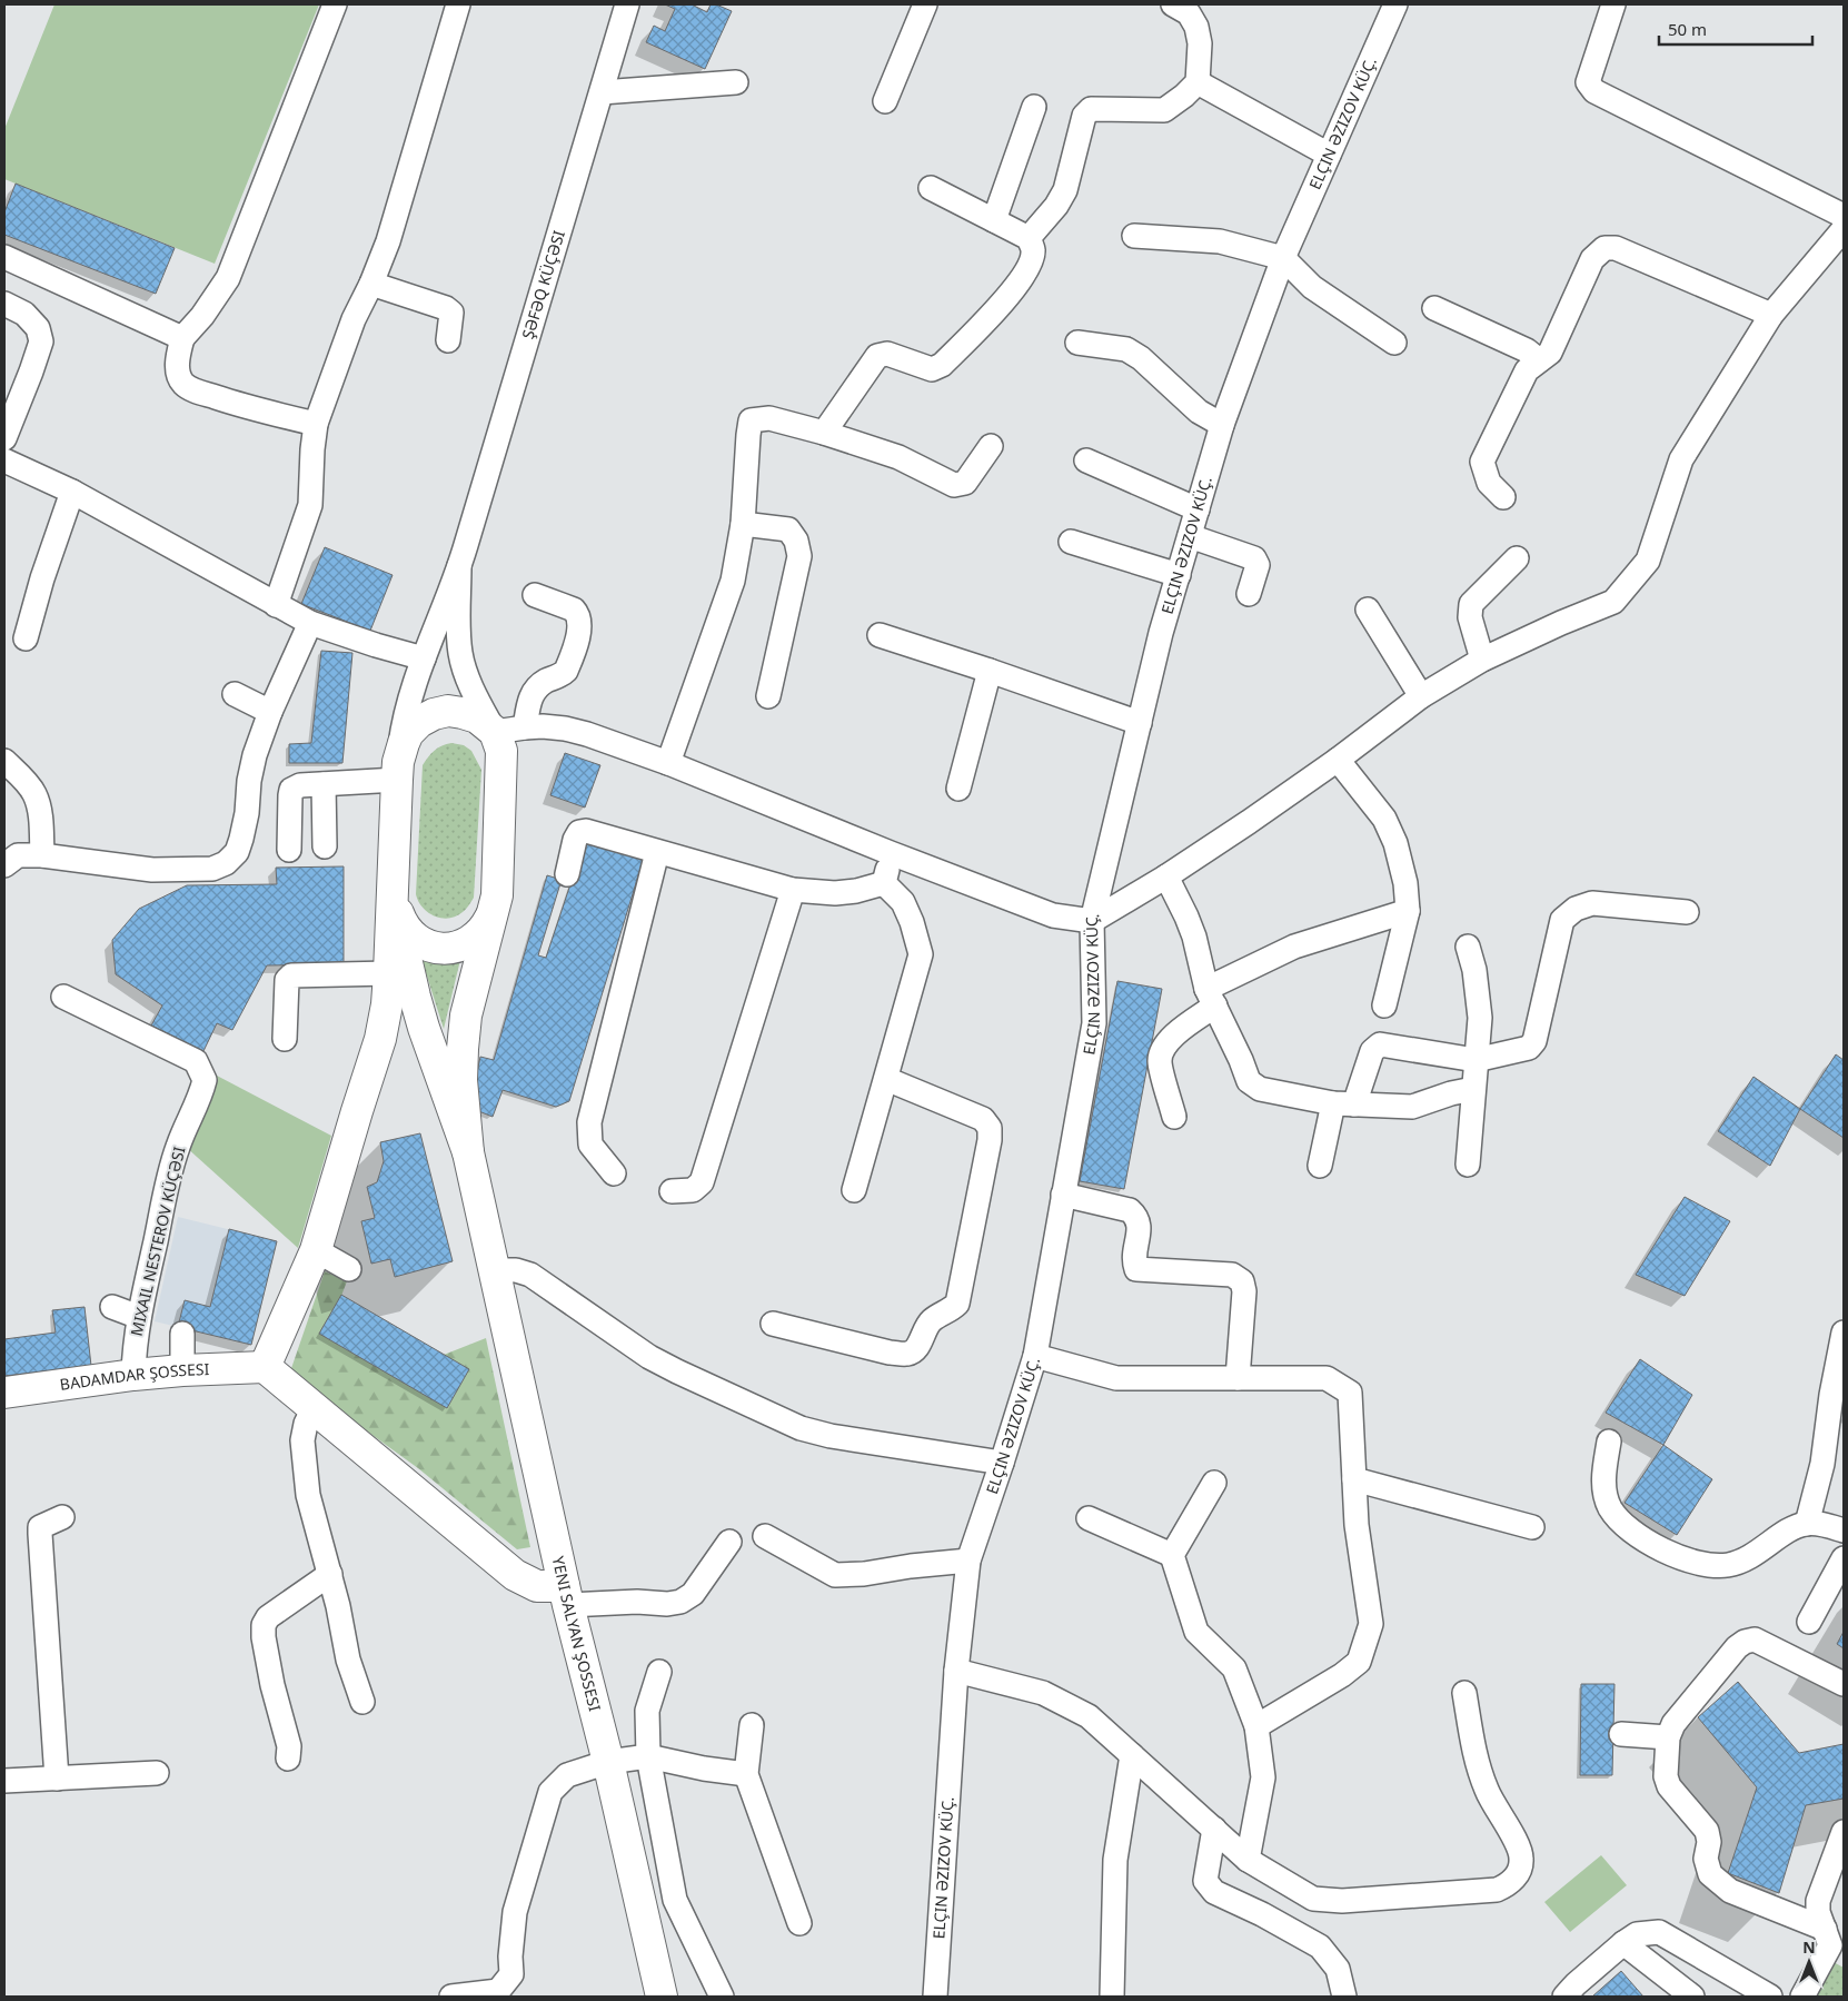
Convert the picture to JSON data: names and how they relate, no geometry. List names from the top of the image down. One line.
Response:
{"streets":{"main road":["BADAMDAR ŞOSSESI","YENI SALYAN ŞOSSESI"],"street":["ELÇIN ƏZIZOV KÜÇ.","ŞƏFƏQ KÜÇƏSI","MIXAIL NESTEROV KÜÇƏSI"]},"crossings":[["MIXAIL NESTEROV KÜÇƏSI","BADAMDAR ŞOSSESI"]],"scale_bar":"50 m","north":"top"}
